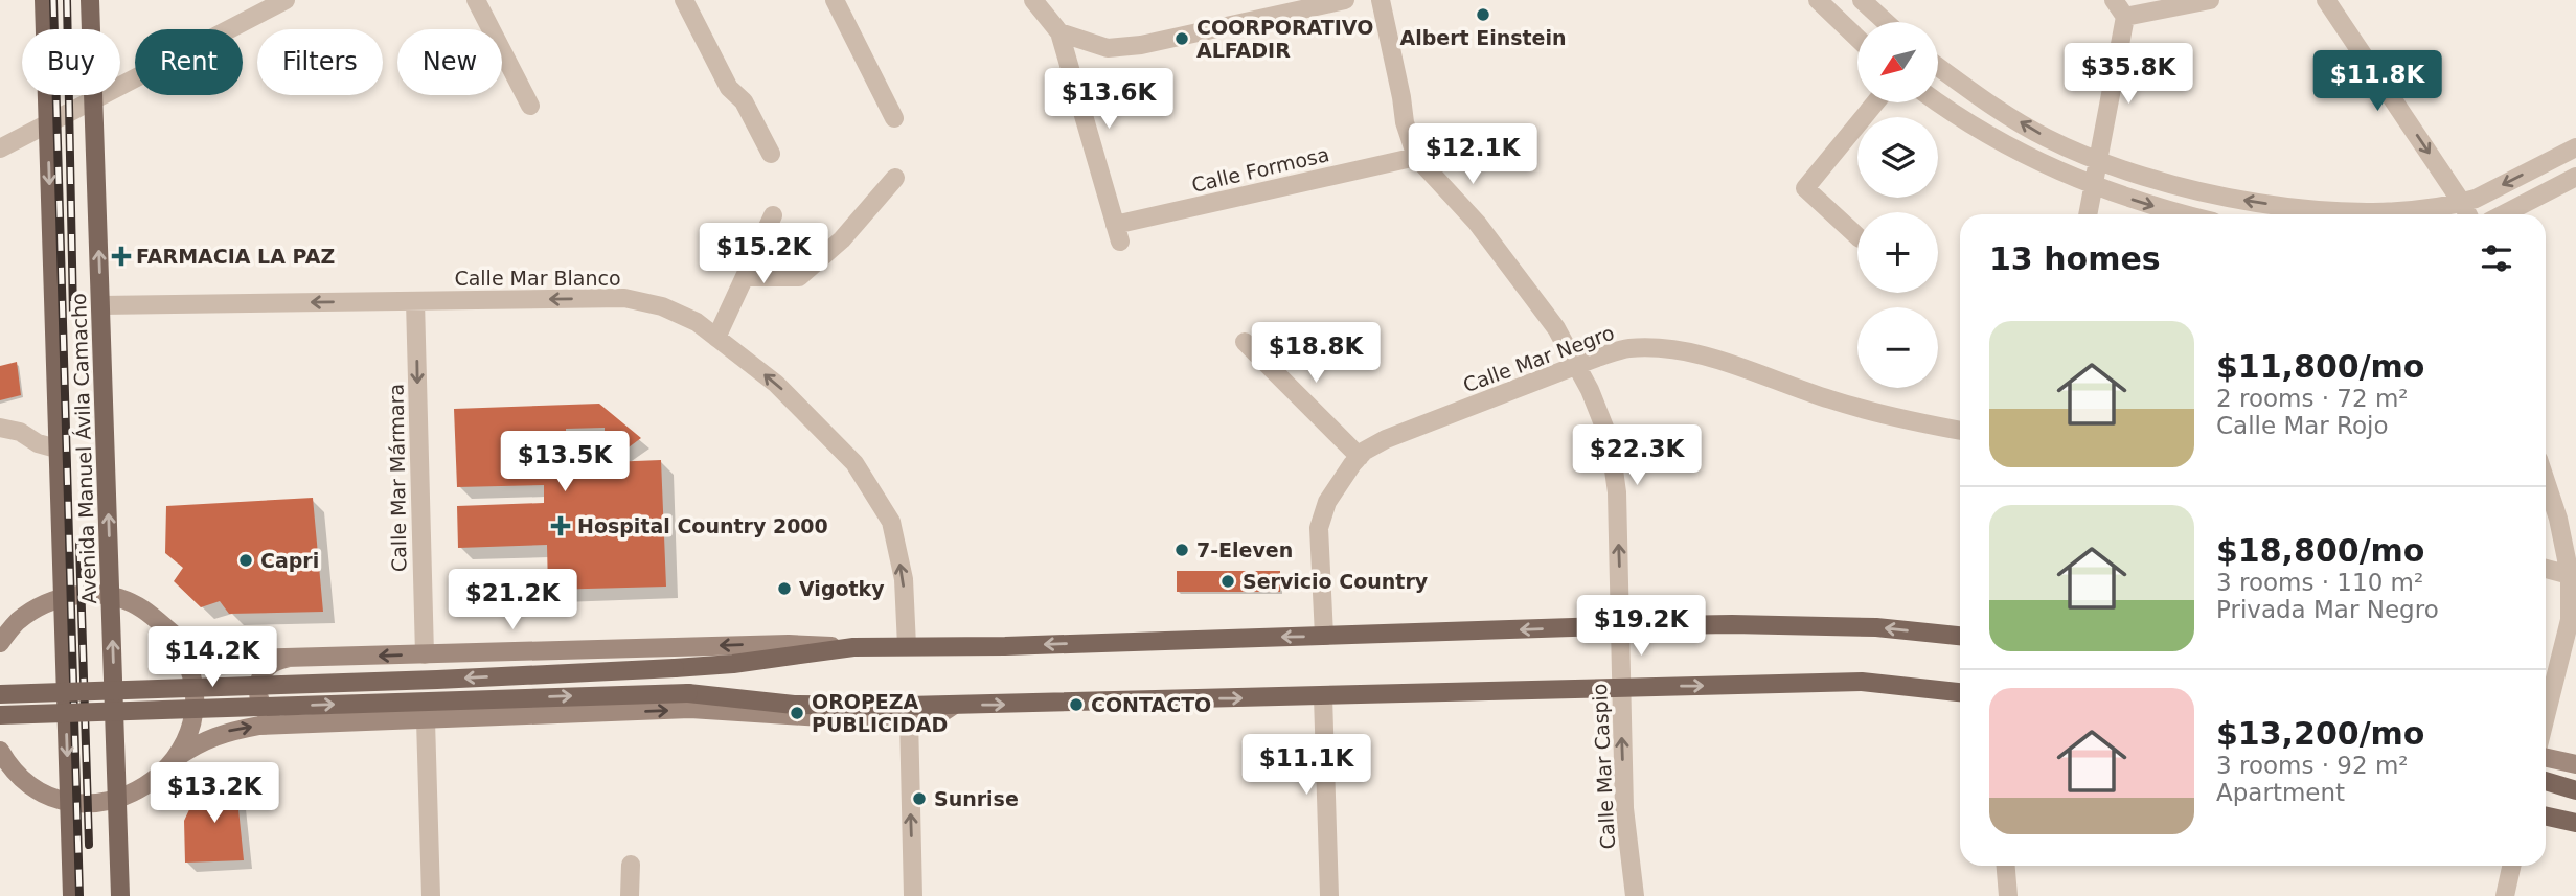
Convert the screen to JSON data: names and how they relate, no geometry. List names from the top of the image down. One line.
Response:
{"streets":{"main road":["Avenida Manuel Ávila Camacho"],"street":["Calle Formosa","Calle Mar Blanco","Calle Mar Negro","Calle Mar Mármara","Calle Mar Caspio"]},"crossings":[["Calle Formosa","Calle Mar Caspio"],["Calle Mar Blanco","Avenida Manuel Ávila Camacho"],["Calle Mar Blanco","Calle Mar Mármara"],["Calle Mar Negro","Calle Mar Caspio"]],"one_way":["Calle Mar Blanco","Calle Mar Mármara","Calle Mar Caspio"],"places":{"other":["Albert Einstein","COORPORATIVO ALFADIR","7-Eleven","Capri","Servicio Country","Vigotky","CONTACTO","OROPEZA PUBLICIDAD","Sunrise"],"health":["FARMACIA LA PAZ","Hospital Country 2000"]},"north":"bottom left","page":{"map_buttons":["+","−"],"chip":["Buy","Rent","Filters","New"],"price":["$35.8K","$11.8K","$13.6K","$12.1K","$15.2K","$18.8K","$22.3K","$13.5K","$21.2K","$19.2K","$14.2K","$11.1K","$13.2K"],"heading":"13 homes","list":[{"name":"$11,800/mo","note":"2 rooms · 72 m² · Calle Mar Rojo"},{"name":"$18,800/mo","note":"3 rooms · 110 m² · Privada Mar Negro"},{"name":"$13,200/mo","note":"3 rooms · 92 m² · Apartment"}]}}
